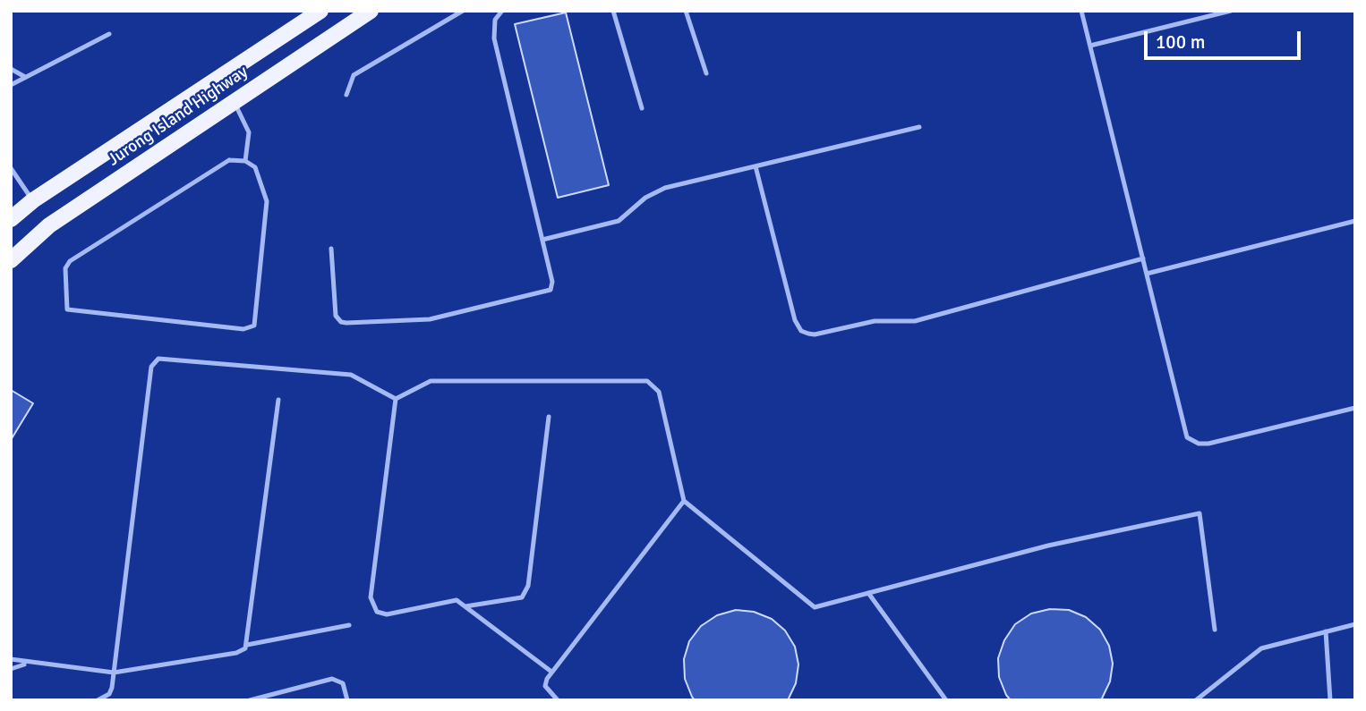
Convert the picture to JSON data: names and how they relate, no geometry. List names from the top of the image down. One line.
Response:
{"streets":{"main road":["Jurong Island Highway"]},"scale_bar":"100 m"}
